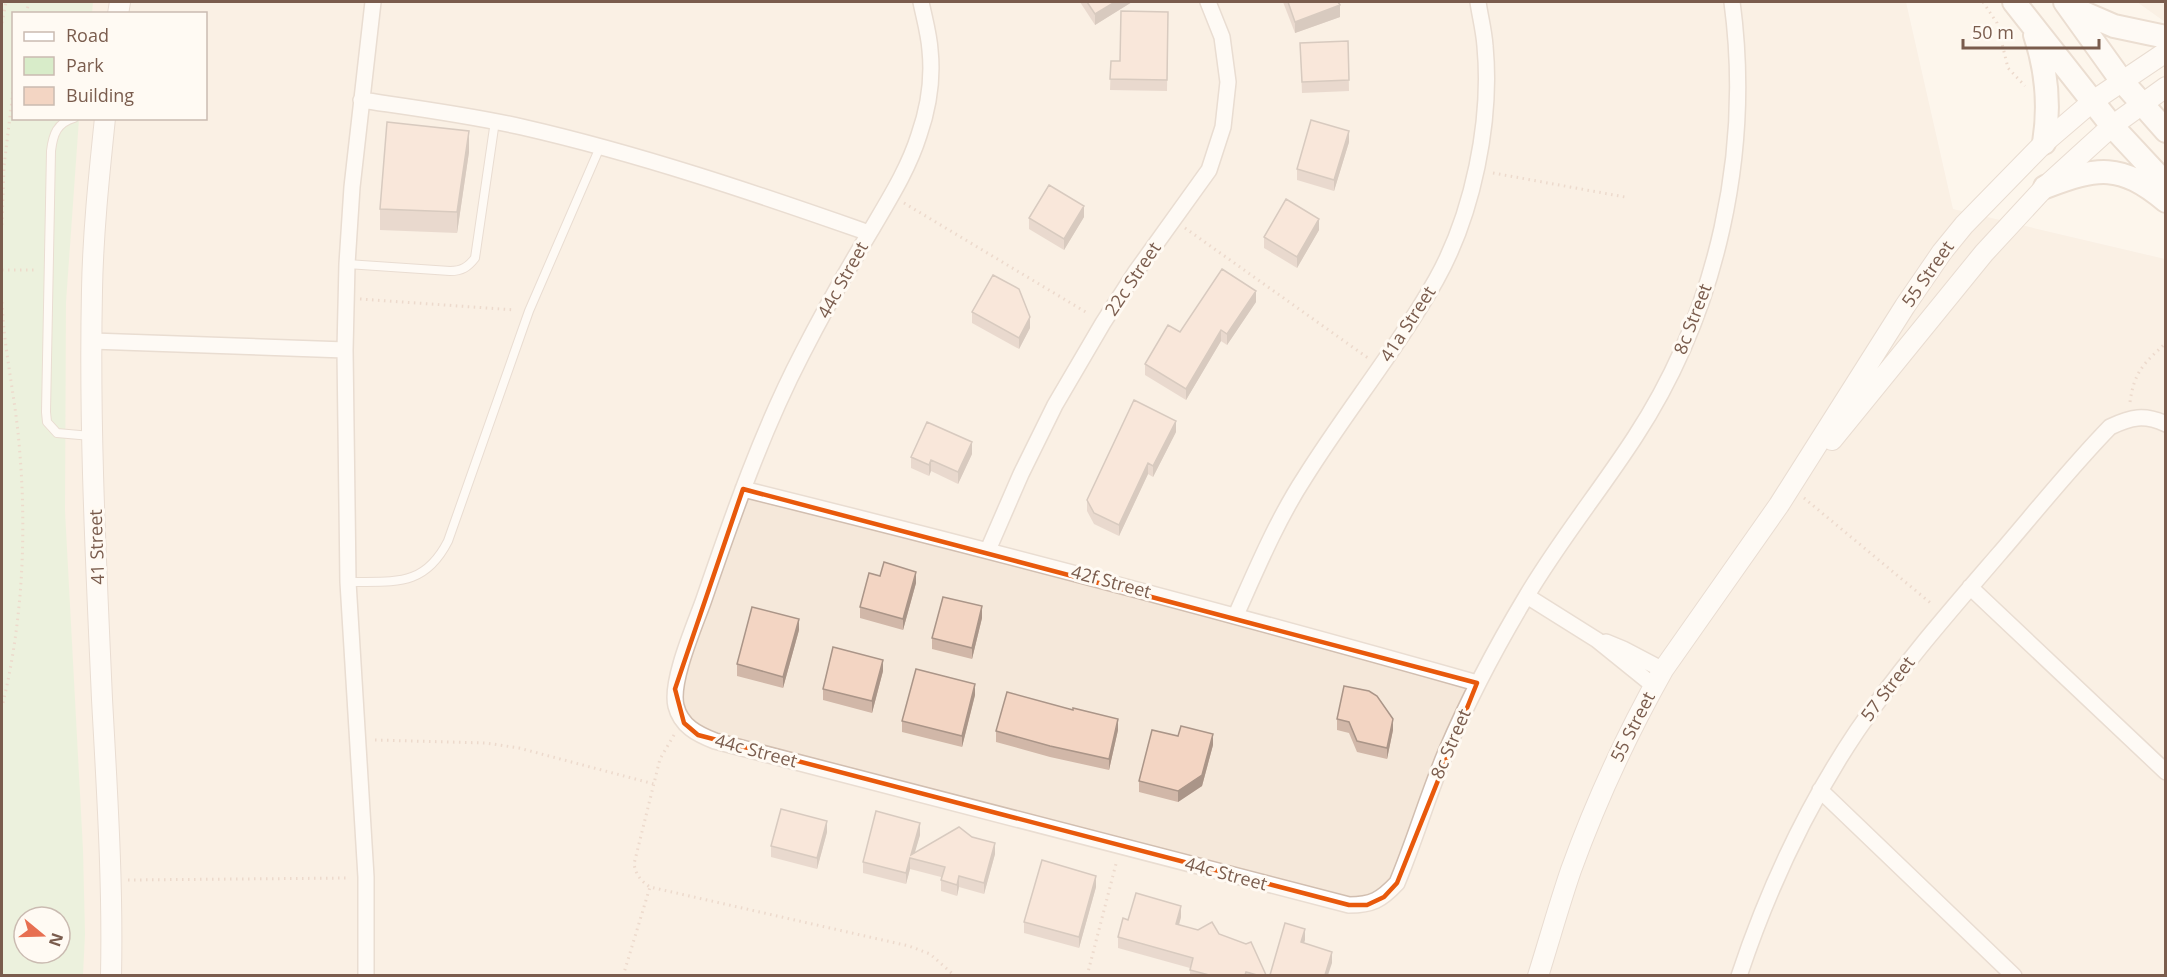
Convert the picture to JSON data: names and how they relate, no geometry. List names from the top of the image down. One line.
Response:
{"streets":{"street":["55 Street","22c Street","44c Street","8c Street","41a Street","41 Street","42f Street","57 Street"]},"crossings":[["22c Street","42f Street"],["44c Street","8c Street"],["44c Street","42f Street"],["8c Street","42f Street"],["41a Street","42f Street"]],"legend":["Road","Park","Building"],"scale_bar":"50 m","north":"right"}
